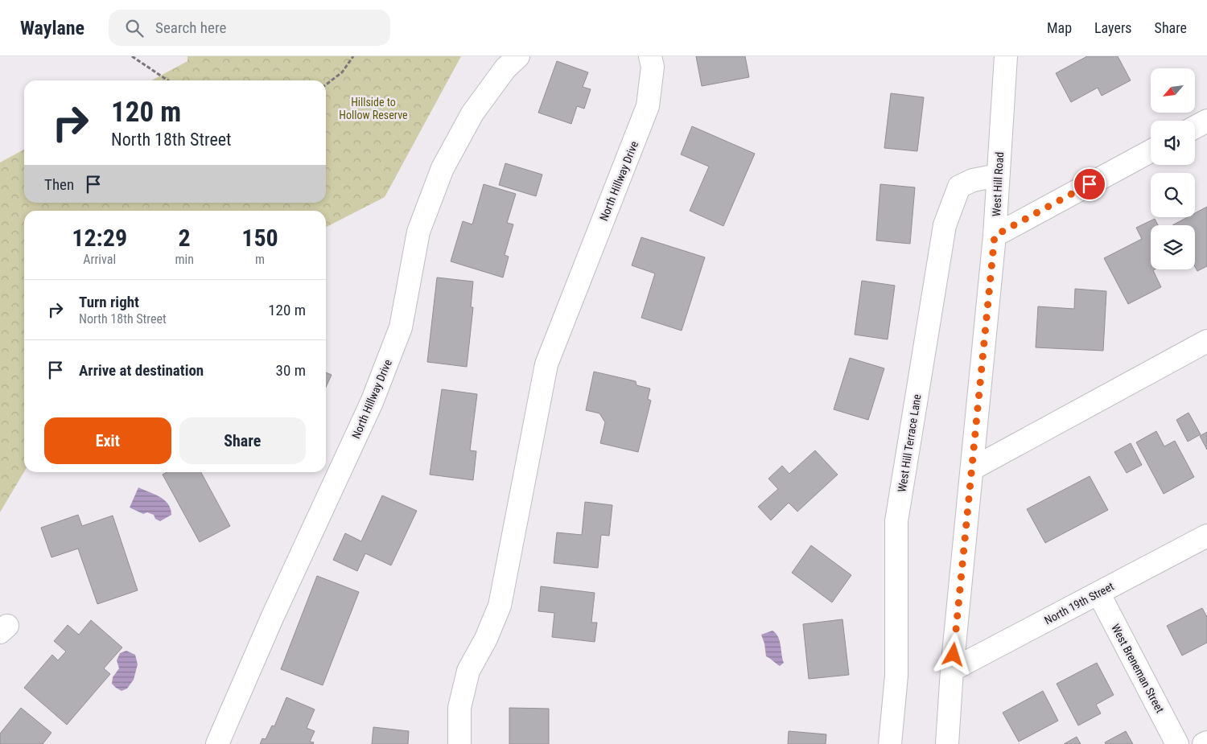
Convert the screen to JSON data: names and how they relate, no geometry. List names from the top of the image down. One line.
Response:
{"streets":{"street":["North Hillway Drive","West Hill Road","West Hill Terrace Lane","North 19th Street","West Breneman Street"]},"crossings":[["West Hill Road","West Hill Terrace Lane"],["West Hill Road","North 19th Street"],["North 19th Street","West Breneman Street"]],"parks":["Hillside to Hollow Reserve"],"north":"bottom left","page":{"header":"Waylane","search":"Search here","nav":["Map","Layers","Share"],"turn":["120 m","North 18th Street"],"then":"Then","eta":["12:29","Arrival","2","min","150","m"],"list":[{"name":"Turn right","note":"North 18th Street","value":"120 m"},{"name":"Arrive at destination","value":"30 m"}],"buttons":["Exit","Share"]}}
